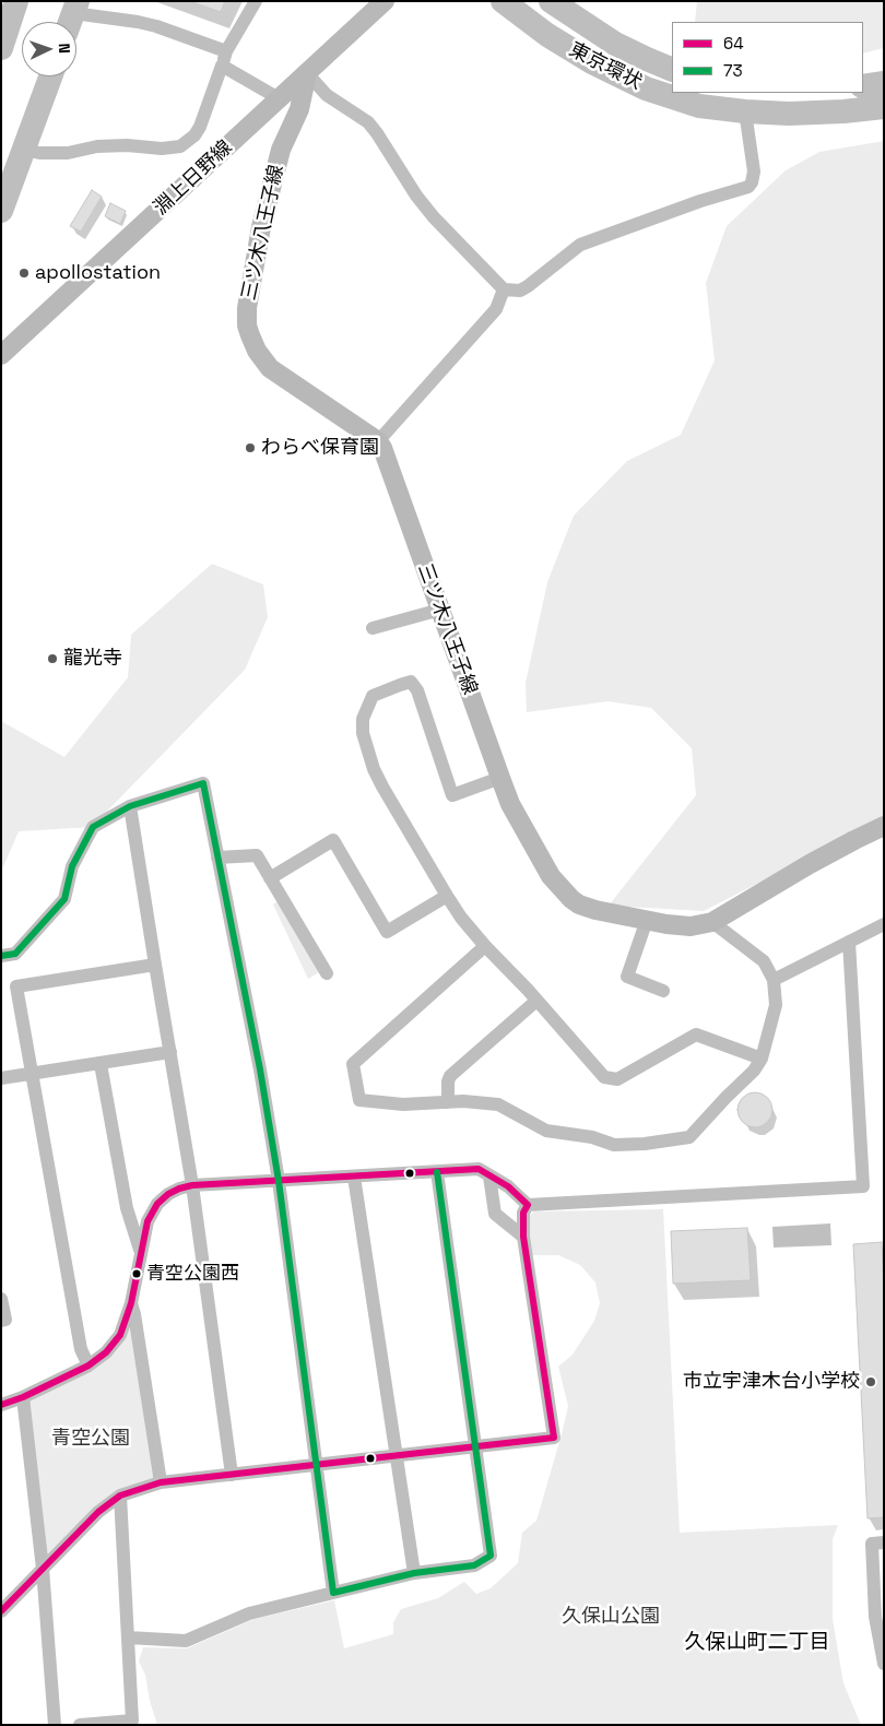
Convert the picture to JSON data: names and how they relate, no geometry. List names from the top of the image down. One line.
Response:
{"streets":{"highway":["東京環状"],"main road":["淵上日野線","三ツ木八王子線"]},"crossings":[["淵上日野線","三ツ木八王子線"]],"districts":["久保山町二丁目"],"parks":["青空公園","久保山公園"],"places":["apollostation","わらべ保育園","龍光寺","青空公園西","市立宇津木台小学校"],"lines":["transit line 73","transit line 64"],"legend":["64","73"],"north":"right"}
